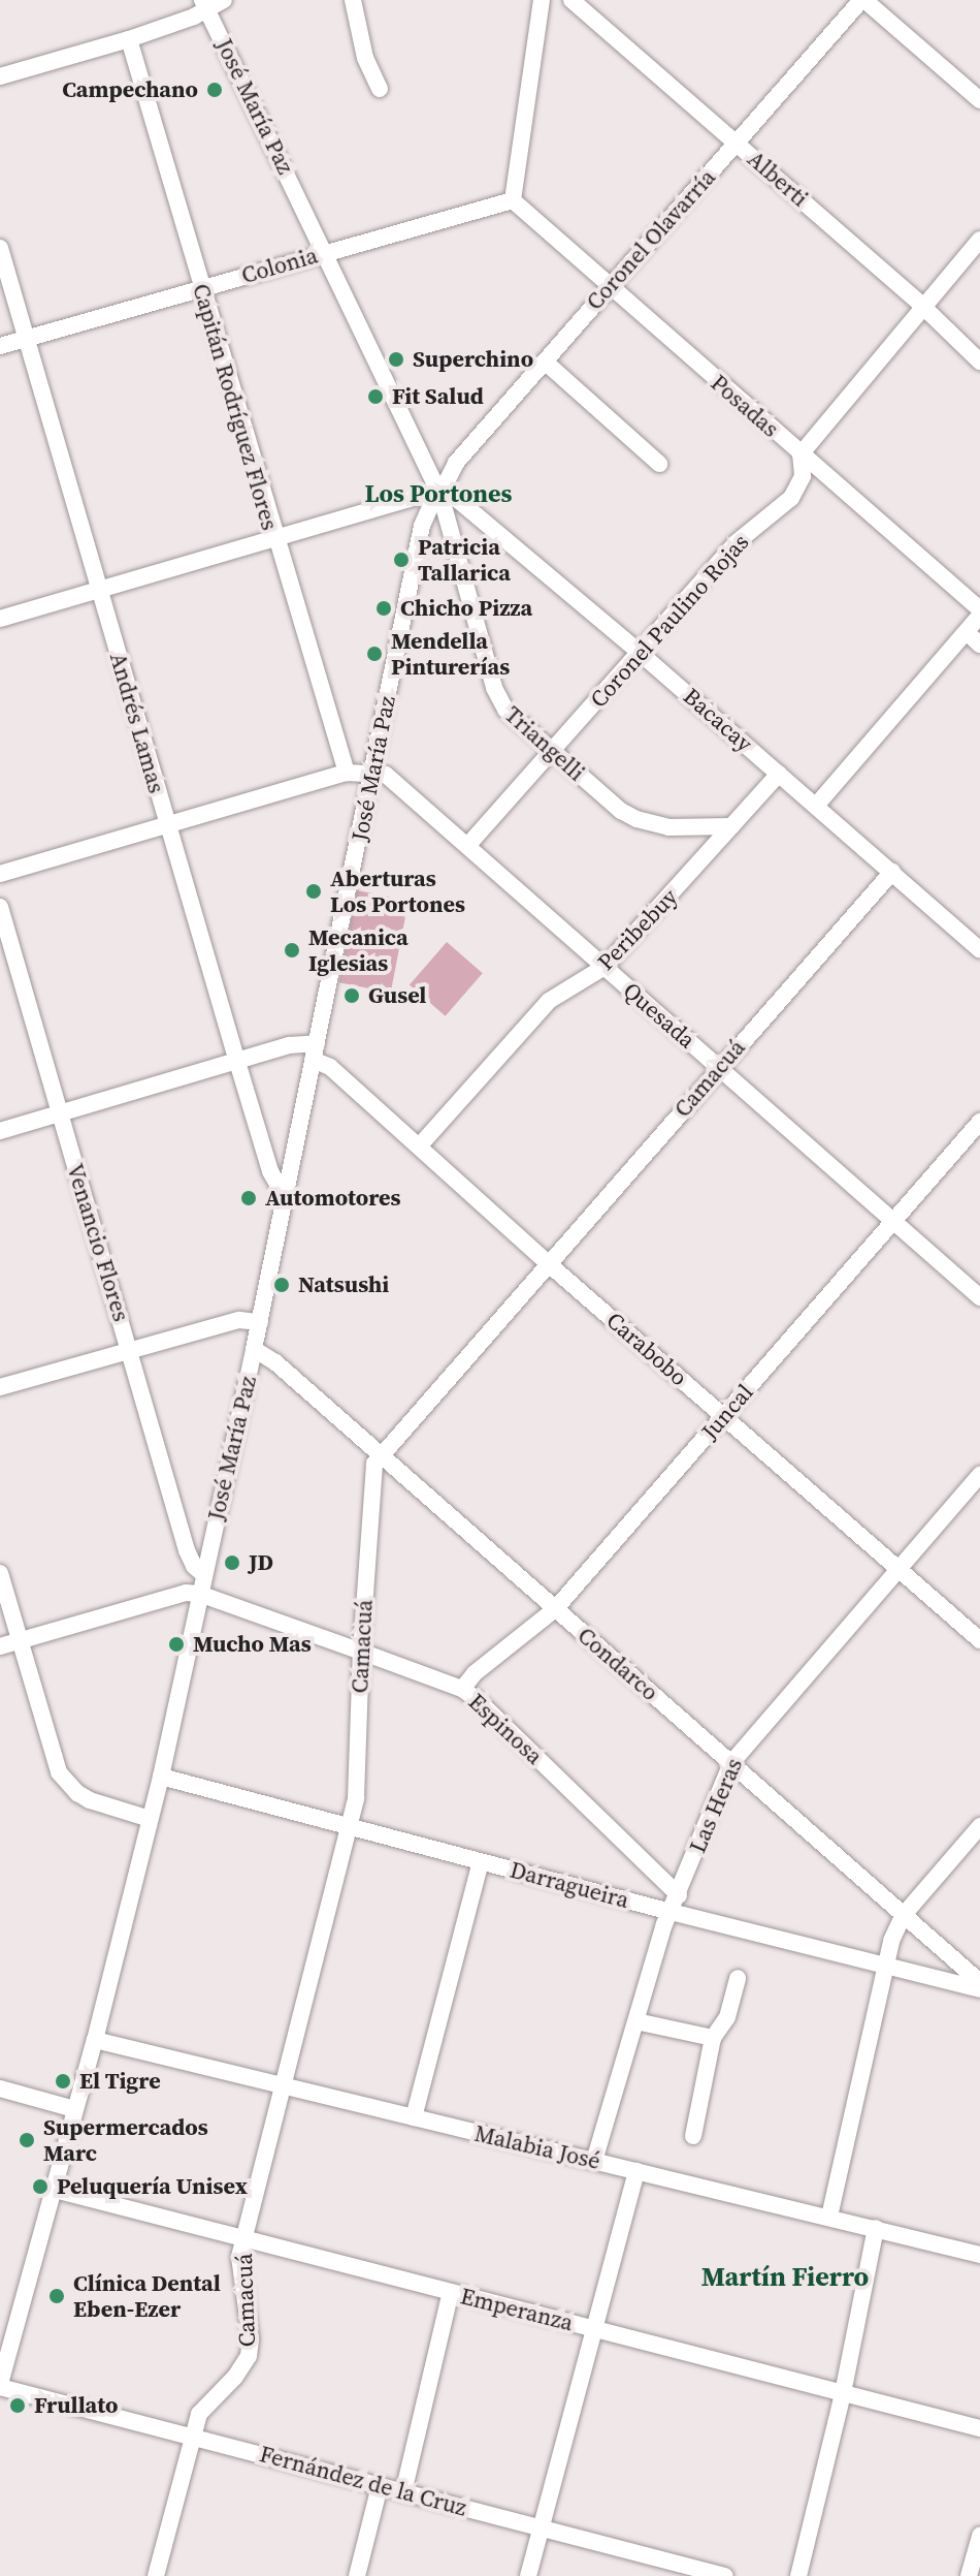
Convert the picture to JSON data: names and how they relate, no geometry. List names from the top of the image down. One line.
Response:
{"streets":{"street":["José María Paz","Alberti","Coronel Olavarría","Colonia","Posadas","Capitán Rodríguez Flores","Coronel Paulino Rojas","Bacacay","Andrés Lamas","Triangelli","Peribebuy","Quesada","Camacuá","Venancio Flores","Carabobo","Juncal","Condarco","Espinosa","Las Heras","Darragueira","Malabia José","Emperanza","Fernández de la Cruz"]},"crossings":[["José María Paz","Coronel Olavarría"],["José María Paz","Colonia"],["José María Paz","Bacacay"],["José María Paz","Andrés Lamas"],["José María Paz","Triangelli"],["José María Paz","Quesada"],["José María Paz","Venancio Flores"],["José María Paz","Carabobo"],["José María Paz","Condarco"],["José María Paz","Espinosa"],["José María Paz","Darragueira"],["José María Paz","Malabia José"],["José María Paz","Emperanza"],["José María Paz","Fernández de la Cruz"],["Alberti","Coronel Olavarría"],["Alberti","Coronel Paulino Rojas"],["Coronel Olavarría","Posadas"],["Coronel Olavarría","Bacacay"],["Coronel Olavarría","Triangelli"],["Colonia","Posadas"],["Colonia","Capitán Rodríguez Flores"],["Colonia","Andrés Lamas"],["Posadas","Coronel Paulino Rojas"],["Coronel Paulino Rojas","Bacacay"],["Coronel Paulino Rojas","Triangelli"],["Coronel Paulino Rojas","Quesada"],["Bacacay","Triangelli"],["Bacacay","Peribebuy"],["Bacacay","Camacuá"],["Triangelli","Peribebuy"],["Peribebuy","Quesada"],["Peribebuy","Carabobo"],["Quesada","Camacuá"],["Quesada","Juncal"],["Camacuá","Carabobo"],["Camacuá","Condarco"],["Camacuá","Espinosa"],["Camacuá","Darragueira"],["Camacuá","Malabia José"],["Camacuá","Emperanza"],["Camacuá","Fernández de la Cruz"],["Carabobo","Juncal"],["Carabobo","Las Heras"],["Juncal","Condarco"],["Juncal","Espinosa"],["Condarco","Las Heras"],["Espinosa","Las Heras"],["Las Heras","Darragueira"],["Las Heras","Malabia José"]],"districts":["Los Portones","Martín Fierro"],"places":["Campechano","Superchino","Fit Salud","Patricia Tallarica","Chicho Pizza","Mendella Pinturerías","Aberturas Los Portones","Mecanica Iglesias","Gusel","Automotores","Natsushi","JD","Mucho Mas","El Tigre","Supermercados Marc","Peluquería Unisex","Clínica Dental Eben-Ezer","Frullato"]}
